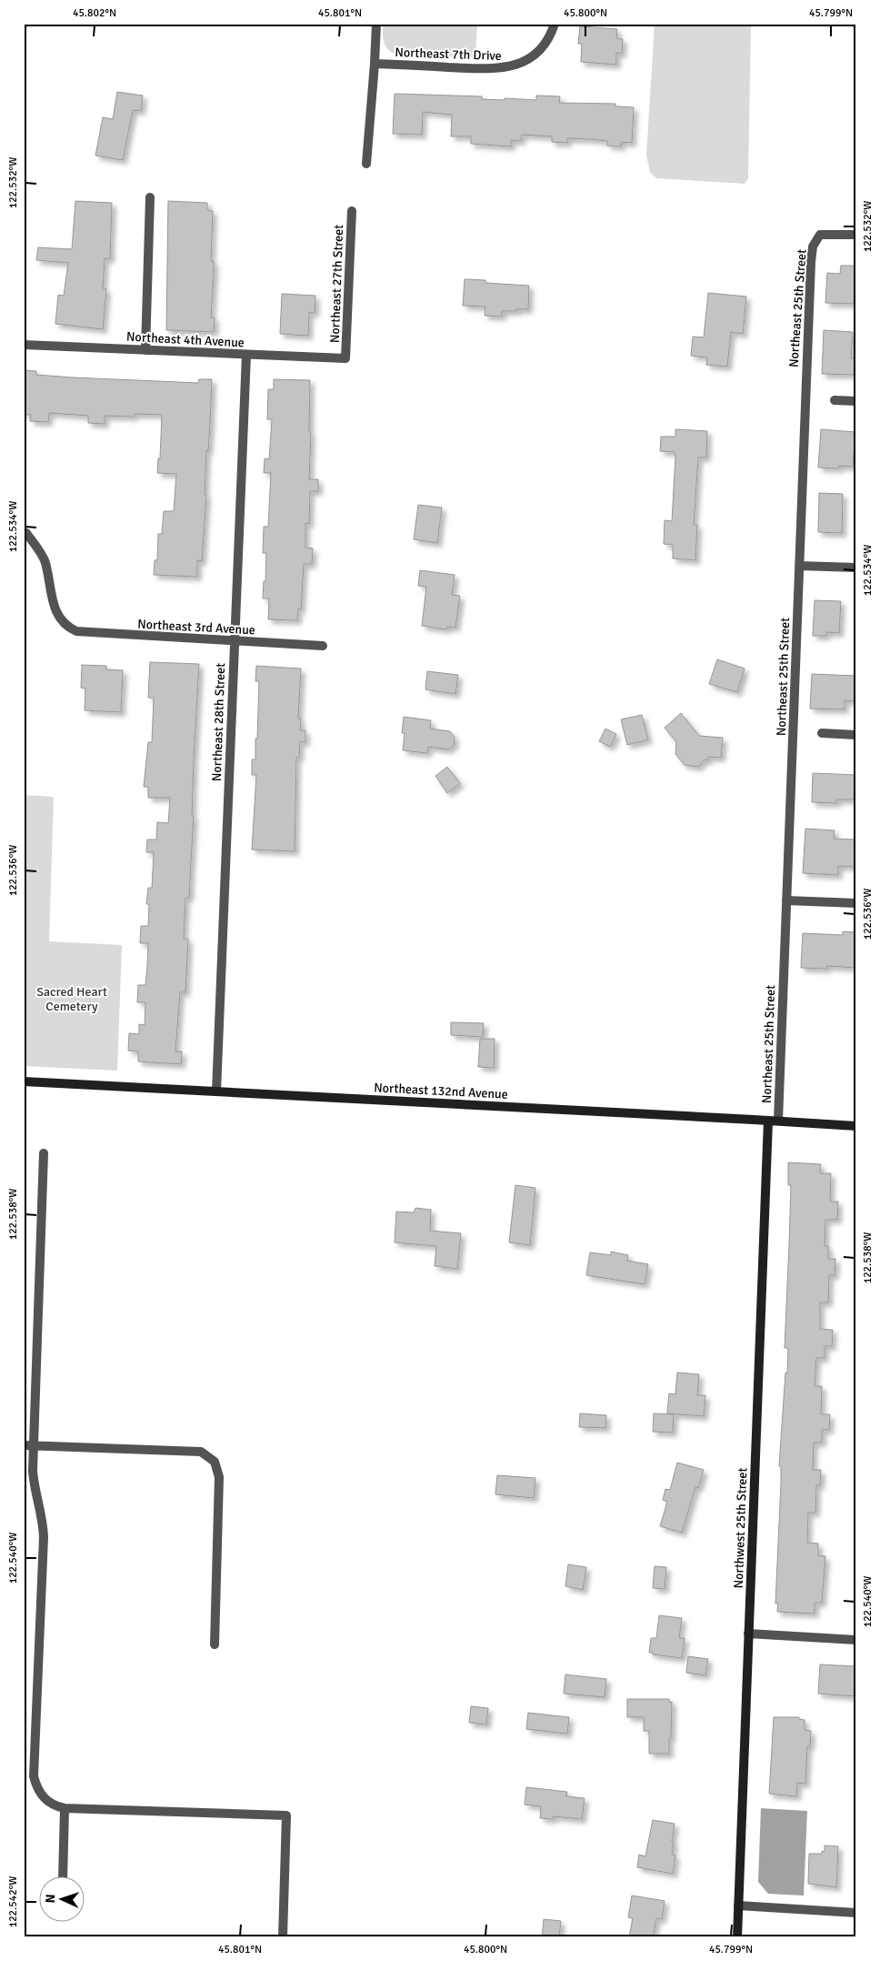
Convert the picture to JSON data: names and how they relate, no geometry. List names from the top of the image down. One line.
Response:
{"streets":{"street":["Northeast 7th Drive","Northeast 27th Street","Northeast 25th Street","Northeast 4th Avenue","Northeast 3rd Avenue","Northeast 28th Street","Northeast 132nd Avenue","Northwest 25th Street"]},"crossings":[["Northeast 27th Street","Northeast 4th Avenue"],["Northeast 25th Street","Northeast 132nd Avenue"],["Northeast 4th Avenue","Northeast 28th Street"],["Northeast 3rd Avenue","Northeast 28th Street"],["Northeast 28th Street","Northeast 132nd Avenue"],["Northeast 132nd Avenue","Northwest 25th Street"]],"parks":["Sacred Heart Cemetery"],"north":"left","coordinates":["45.802°N","45.801°N","45.800°N","45.799°N","122.532°W","122.534°W","122.536°W","122.538°W","122.540°W","122.542°W"]}
